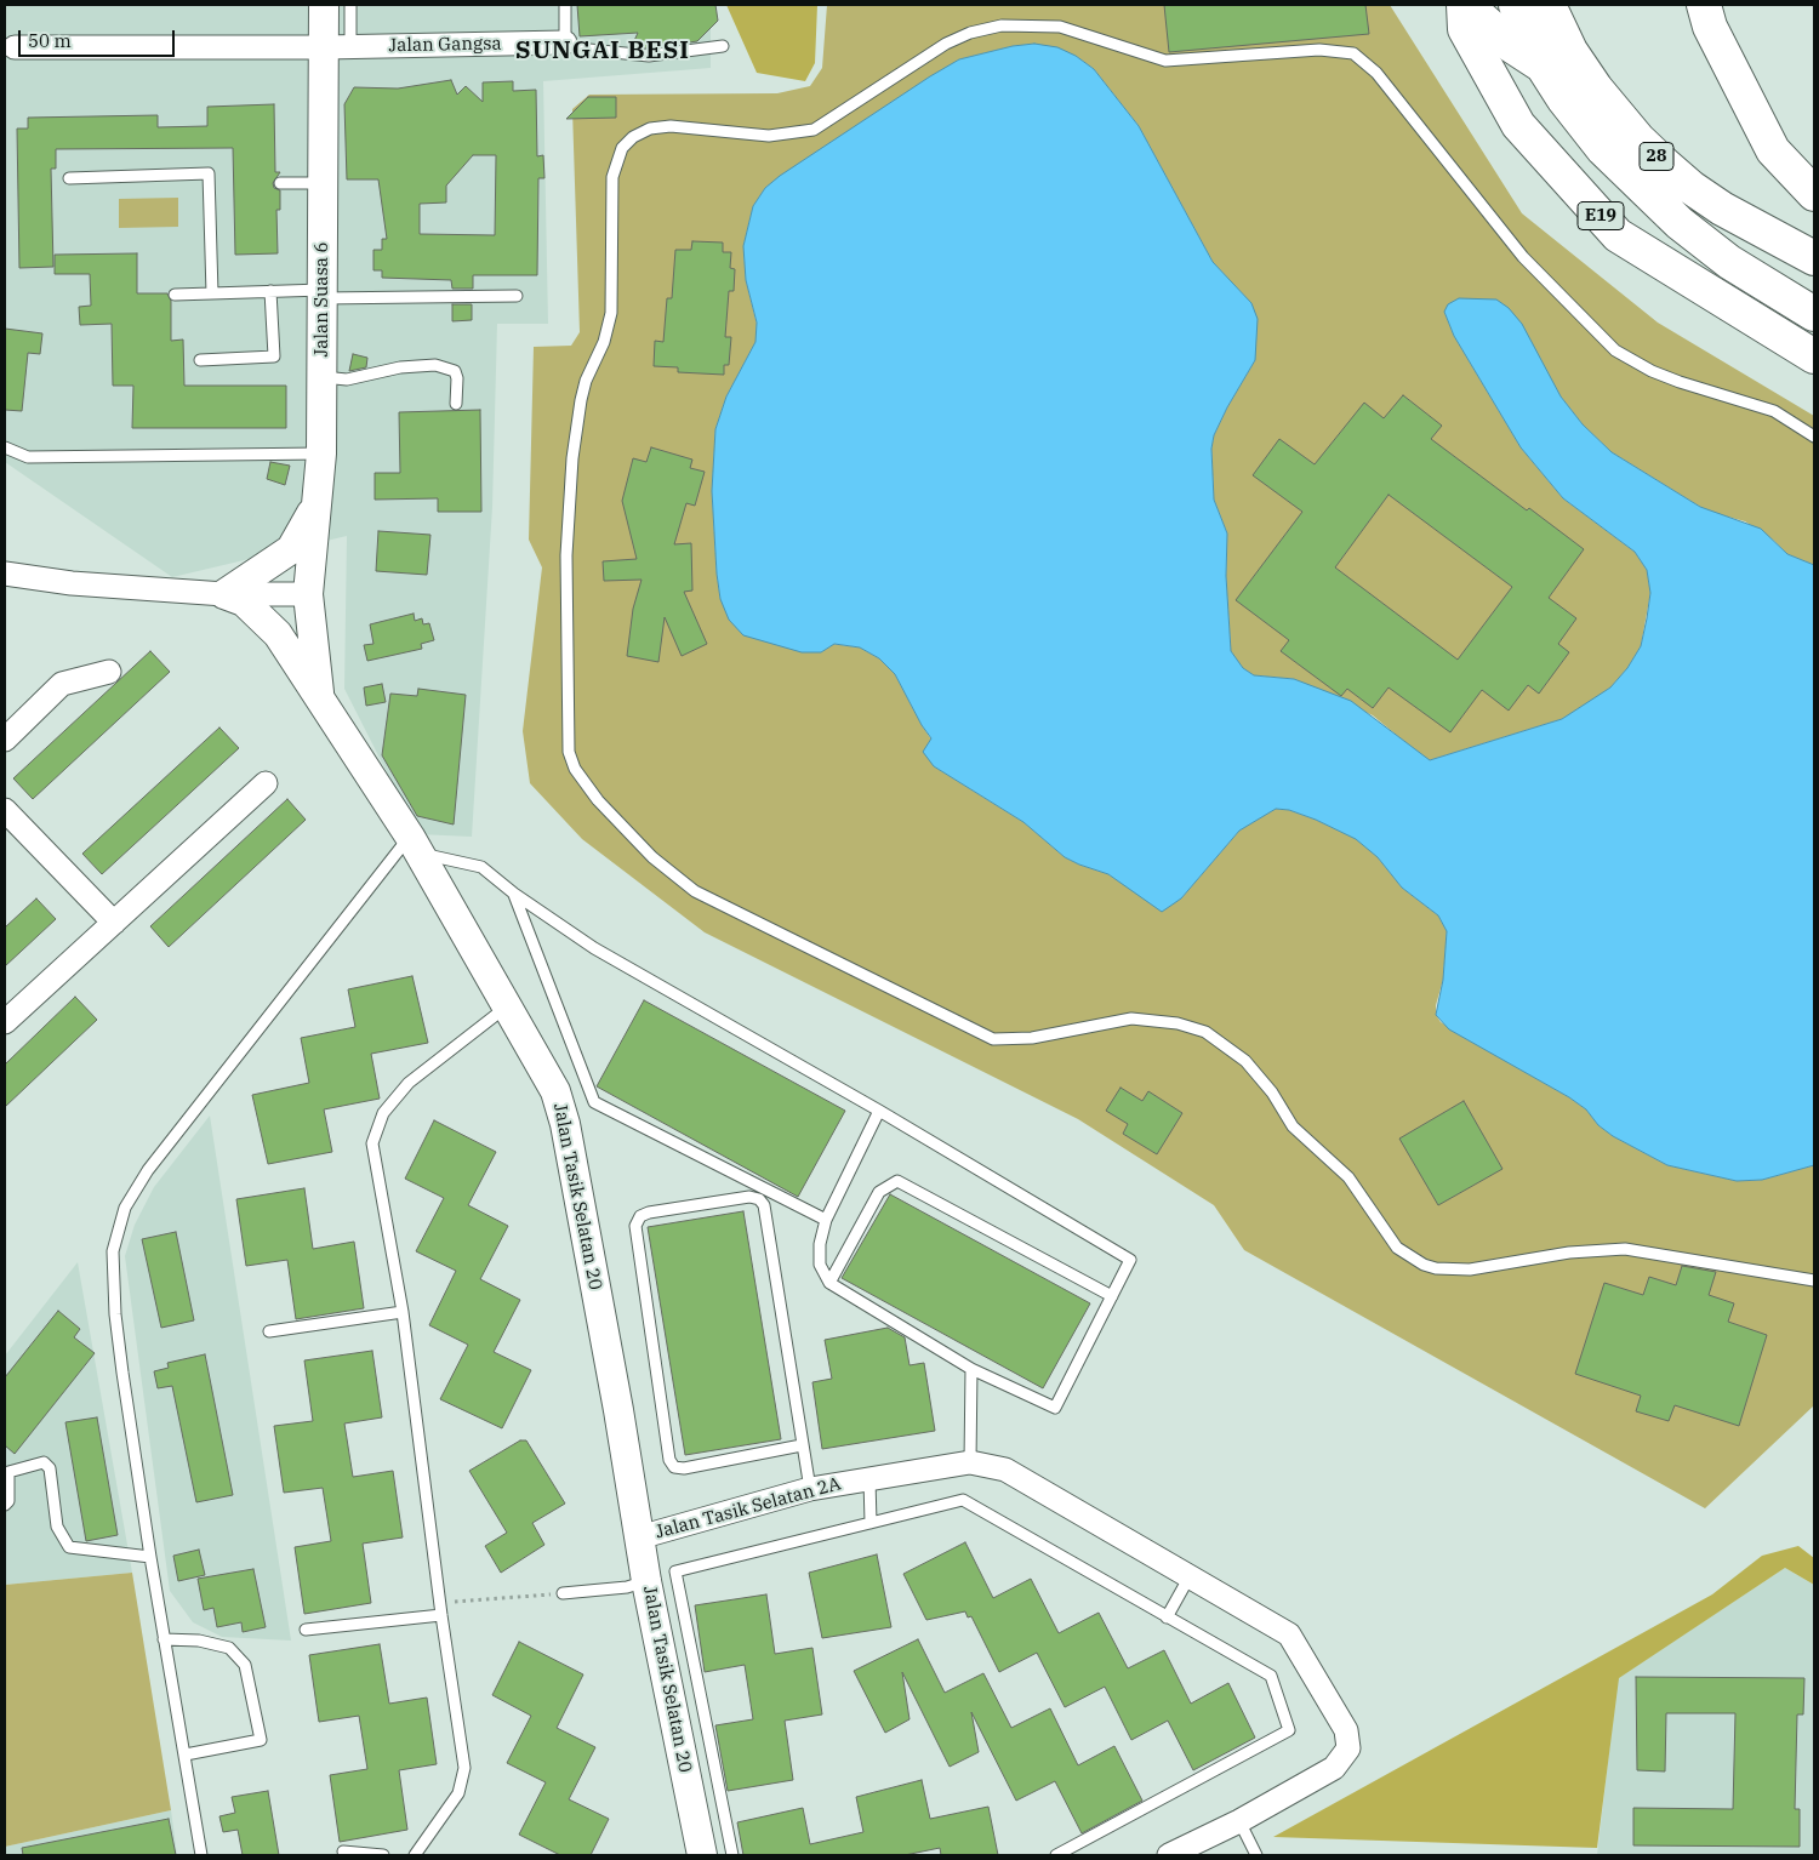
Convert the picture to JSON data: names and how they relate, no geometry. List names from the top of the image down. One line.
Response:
{"streets":{"highway":["28","E19"],"street":["Jalan Gangsa","Jalan Suasa 6","Jalan Tasik Selatan 20","Jalan Tasik Selatan 2A"]},"crossings":[["Jalan Gangsa","Jalan Suasa 6"],["Jalan Suasa 6","Jalan Tasik Selatan 20"],["Jalan Tasik Selatan 20","Jalan Tasik Selatan 2A"]],"districts":["SUNGAI BESI"],"scale_bar":"50 m"}
